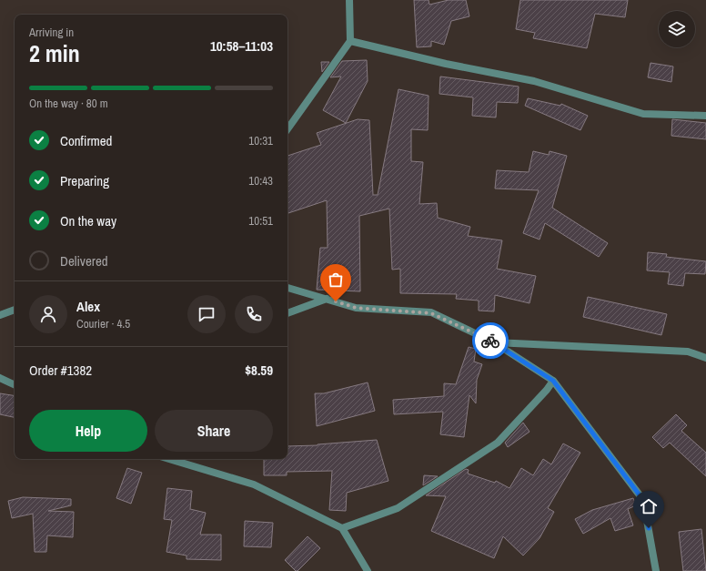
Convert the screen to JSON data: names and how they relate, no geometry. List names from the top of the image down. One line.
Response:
{"page":{"heading":["2 min","Arriving in","10:58–11:03"],"panel":["Alex","Courier · 4.5","Order #1382","$8.59"],"bar":"On the way · 80 m","list":[["Confirmed","10:31"],["Preparing","10:43"],["On the way","10:51"],"Delivered"],"buttons":["Help","Share"]}}
